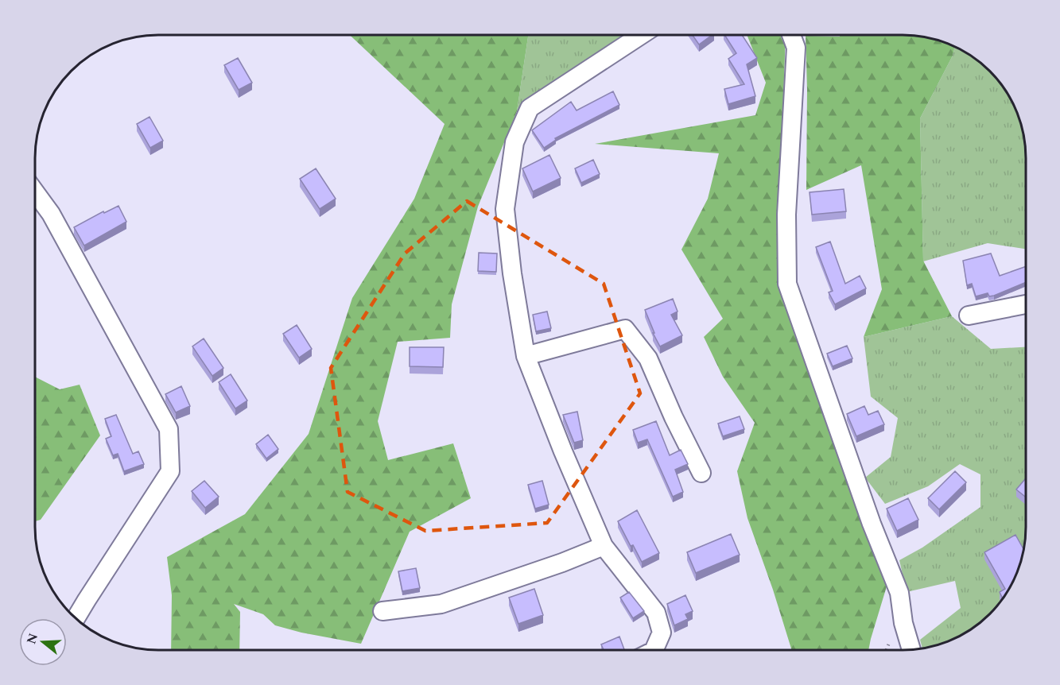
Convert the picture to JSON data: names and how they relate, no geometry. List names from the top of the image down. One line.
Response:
{"north":"left"}
